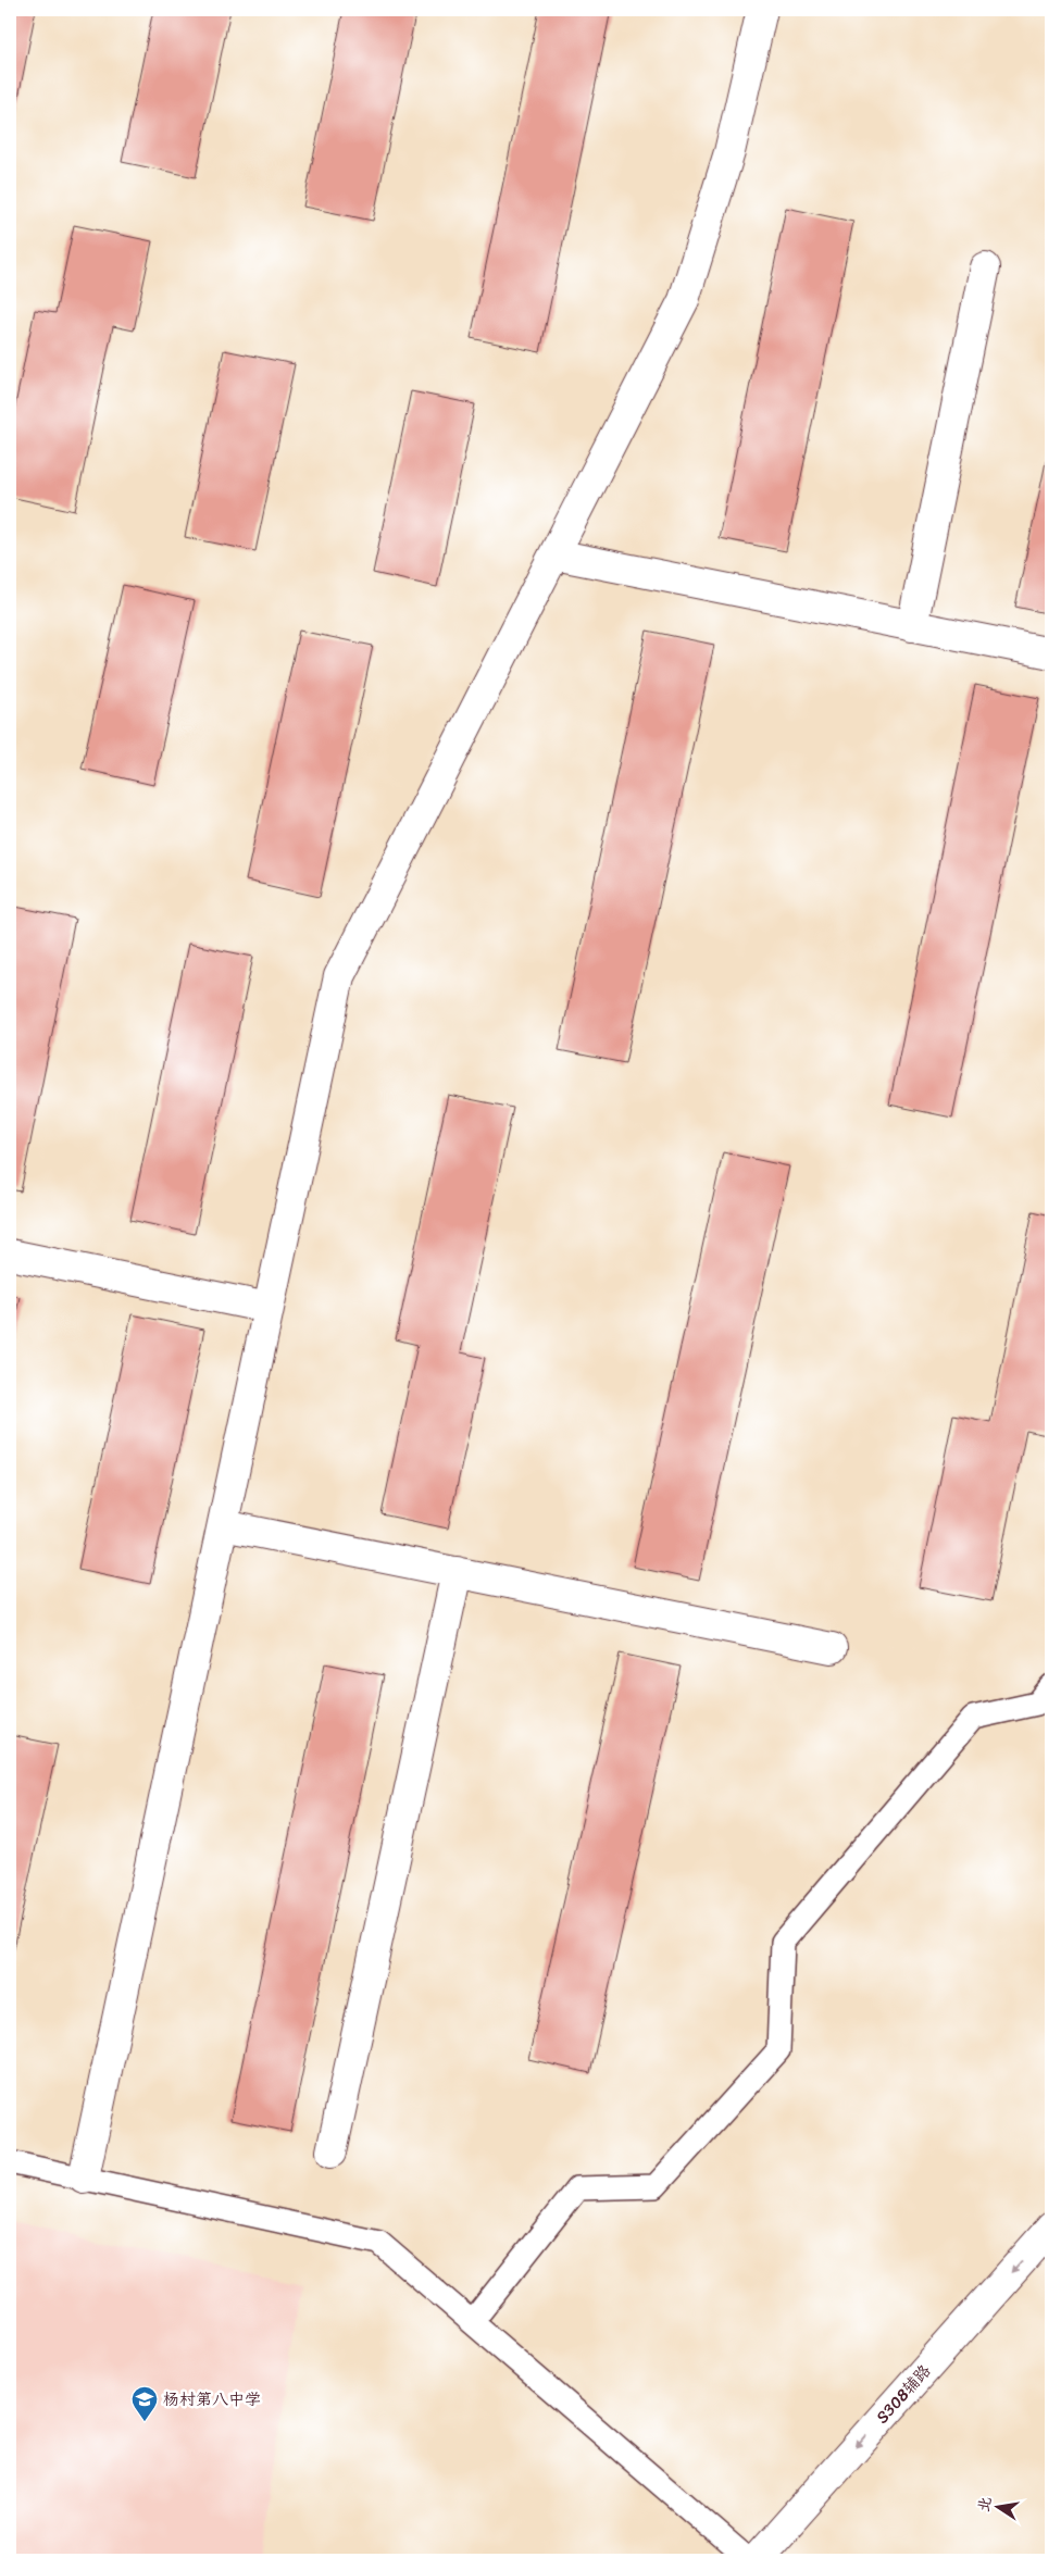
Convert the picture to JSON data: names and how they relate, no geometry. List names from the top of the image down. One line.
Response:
{"streets":{"street":["S308辅路"]},"one_way":["S308辅路"],"places":{"school or university":["杨村第八中学"]},"north":"left"}
